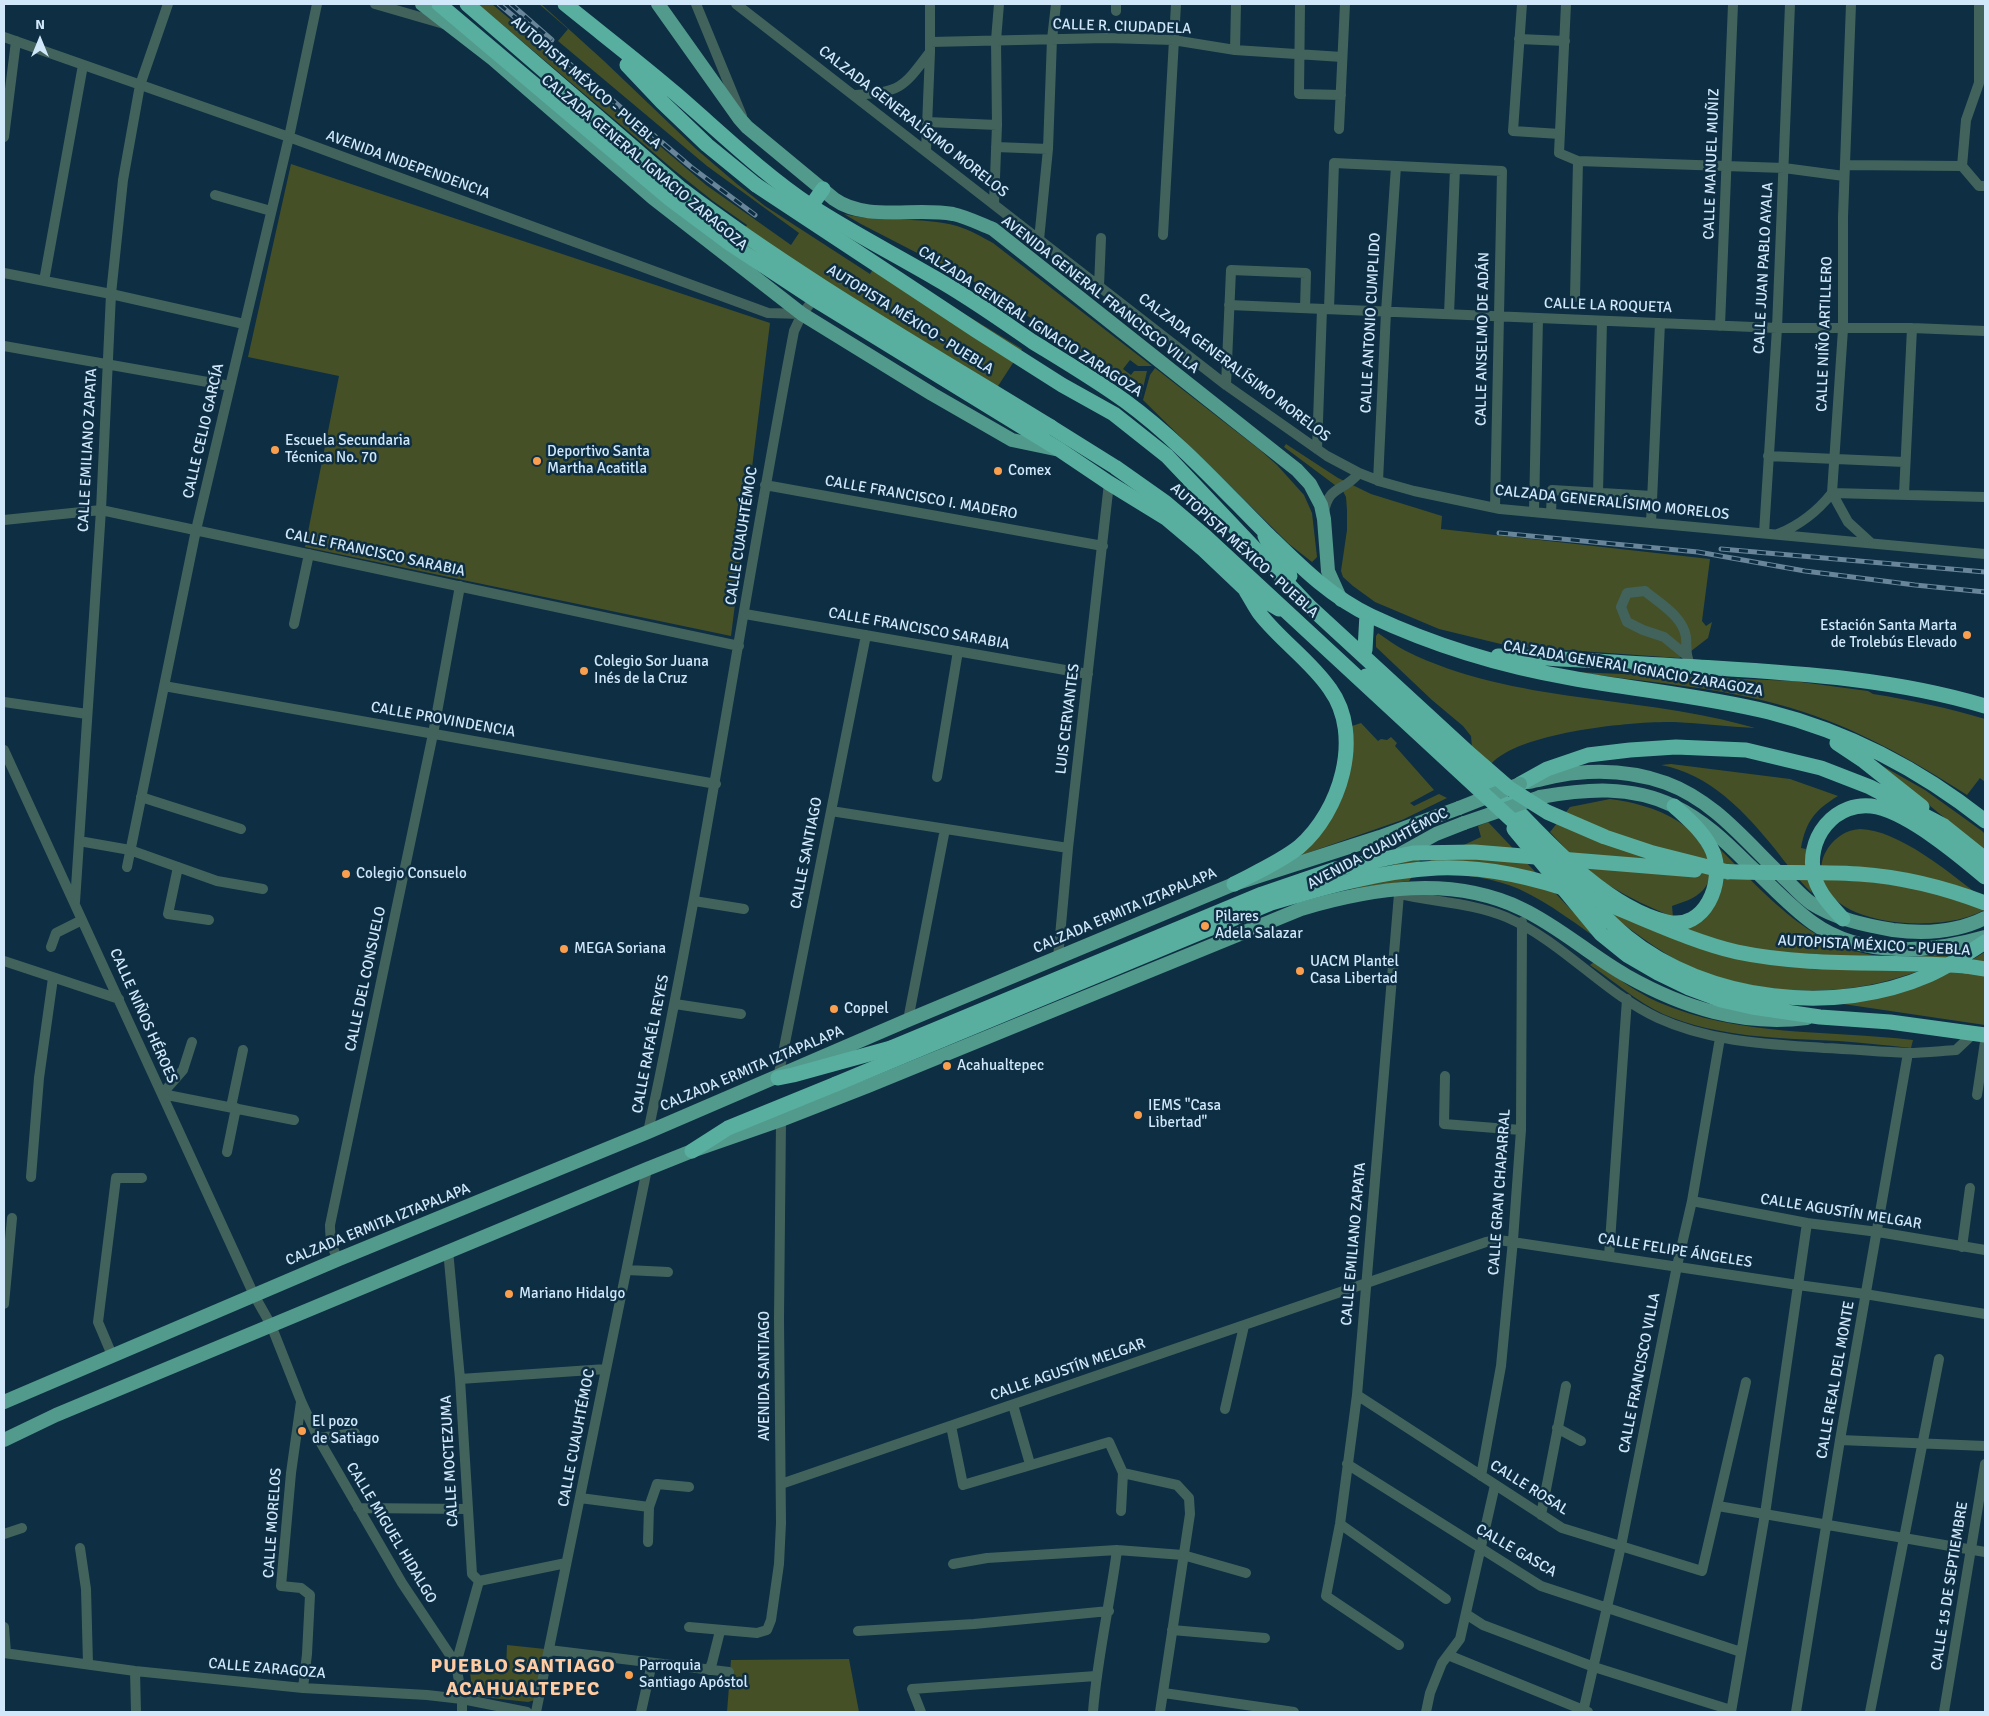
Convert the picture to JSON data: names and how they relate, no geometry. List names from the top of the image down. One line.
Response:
{"streets":{"highway":["AUTOPISTA MÉXICO - PUEBLA","CALZADA GENERAL IGNACIO ZARAGOZA"],"main road":["AVENIDA GENERAL FRANCISCO VILLA","AVENIDA CUAUHTÉMOC","CALZADA ERMITA IZTAPALAPA"],"street":["CALLE R. CIUDADELA","CALZADA GENERALÍSIMO MORELOS","CALLE MANUEL MUÑIZ","AVENIDA INDEPENDENCIA","CALLE JUAN PABLO AYALA","CALLE LA ROQUETA","CALLE ANTONIO CUMPLIDO","CALLE NIÑO ARTILLERO","CALLE ANSELMO DE ADÁN","CALLE CELIO GARCÍA","CALLE EMILIANO ZAPATA","CALLE FRANCISCO I. MADERO","CALLE CUAUHTÉMOC","CALLE FRANCISCO SARABIA","LUIS CERVANTES","CALLE PROVINDENCIA","CALLE SANTIAGO","CALLE DEL CONSUELO","CALLE NIÑOS HÉROES","CALLE RAFAÉL REYES","CALLE GRAN CHAPARRAL","CALLE AGUSTÍN MELGAR","CALLE FELIPE ÁNGELES","CALLE FRANCISCO VILLA","AVENIDA SANTIAGO","CALLE REAL DEL MONTE","CALLE MOCTEZUMA","CALLE ROSAL","CALLE MORELOS","CALLE MIGUEL HIDALGO","CALLE GASCA","CALLE 15 DE SEPTIEMBRE","CALLE ZARAGOZA"]},"crossings":[["AUTOPISTA MÉXICO - PUEBLA","CALZADA GENERAL IGNACIO ZARAGOZA"],["AUTOPISTA MÉXICO - PUEBLA","CALZADA ERMITA IZTAPALAPA"],["CALZADA GENERALÍSIMO MORELOS","CALLE JUAN PABLO AYALA"],["CALZADA GENERALÍSIMO MORELOS","CALLE ANTONIO CUMPLIDO"],["CALZADA GENERALÍSIMO MORELOS","CALLE ANSELMO DE ADÁN"],["CALZADA GENERAL IGNACIO ZARAGOZA","AVENIDA INDEPENDENCIA"],["CALZADA GENERAL IGNACIO ZARAGOZA","AVENIDA GENERAL FRANCISCO VILLA"],["CALZADA GENERAL IGNACIO ZARAGOZA","CALLE CUAUHTÉMOC"],["CALZADA GENERAL IGNACIO ZARAGOZA","LUIS CERVANTES"],["CALLE MANUEL MUÑIZ","CALLE LA ROQUETA"],["AVENIDA INDEPENDENCIA","CALLE CELIO GARCÍA"],["AVENIDA INDEPENDENCIA","CALLE EMILIANO ZAPATA"],["AVENIDA INDEPENDENCIA","CALLE CUAUHTÉMOC"],["CALLE JUAN PABLO AYALA","CALLE LA ROQUETA"],["CALLE LA ROQUETA","CALLE ANTONIO CUMPLIDO"],["CALLE LA ROQUETA","CALLE NIÑO ARTILLERO"],["CALLE LA ROQUETA","CALLE ANSELMO DE ADÁN"],["CALLE CELIO GARCÍA","CALLE FRANCISCO SARABIA"],["CALLE CELIO GARCÍA","CALLE PROVINDENCIA"],["CALLE EMILIANO ZAPATA","CALLE FRANCISCO SARABIA"],["CALLE EMILIANO ZAPATA","CALLE NIÑOS HÉROES"],["CALLE EMILIANO ZAPATA","CALLE AGUSTÍN MELGAR"],["CALLE EMILIANO ZAPATA","CALLE FELIPE ÁNGELES"],["CALLE EMILIANO ZAPATA","CALLE ROSAL"],["CALLE EMILIANO ZAPATA","CALLE GASCA"],["CALLE FRANCISCO I. MADERO","CALLE CUAUHTÉMOC"],["CALLE FRANCISCO I. MADERO","LUIS CERVANTES"],["CALLE CUAUHTÉMOC","CALLE FRANCISCO SARABIA"],["CALLE CUAUHTÉMOC","CALLE PROVINDENCIA"],["CALLE CUAUHTÉMOC","CALLE RAFAÉL REYES"],["CALLE FRANCISCO SARABIA","LUIS CERVANTES"],["CALLE FRANCISCO SARABIA","CALLE SANTIAGO"],["CALLE FRANCISCO SARABIA","CALLE DEL CONSUELO"],["LUIS CERVANTES","CALZADA ERMITA IZTAPALAPA"],["CALLE PROVINDENCIA","CALLE DEL CONSUELO"],["CALLE PROVINDENCIA","CALLE RAFAÉL REYES"],["CALLE SANTIAGO","CALZADA ERMITA IZTAPALAPA"],["CALZADA ERMITA IZTAPALAPA","CALLE DEL CONSUELO"],["CALZADA ERMITA IZTAPALAPA","CALLE NIÑOS HÉROES"],["CALZADA ERMITA IZTAPALAPA","CALLE RAFAÉL REYES"],["CALLE NIÑOS HÉROES","CALLE MIGUEL HIDALGO"],["CALLE GRAN CHAPARRAL","CALLE FELIPE ÁNGELES"],["CALLE GRAN CHAPARRAL","CALLE ROSAL"],["CALLE AGUSTÍN MELGAR","CALLE FELIPE ÁNGELES"],["CALLE AGUSTÍN MELGAR","CALLE FRANCISCO VILLA"],["CALLE AGUSTÍN MELGAR","AVENIDA SANTIAGO"],["CALLE AGUSTÍN MELGAR","CALLE REAL DEL MONTE"],["CALLE FELIPE ÁNGELES","CALLE FRANCISCO VILLA"],["CALLE FELIPE ÁNGELES","CALLE REAL DEL MONTE"],["CALLE FRANCISCO VILLA","CALLE ROSAL"],["CALLE FRANCISCO VILLA","CALLE GASCA"],["CALLE MORELOS","CALLE MIGUEL HIDALGO"],["CALLE MORELOS","CALLE ZARAGOZA"],["CALLE MIGUEL HIDALGO","CALLE ZARAGOZA"]],"districts":["PUEBLO SANTIAGO ACAHUALTEPEC"],"places":["Escuela Secundaria Técnica No. 70","Deportivo Santa Martha Acatitla","Comex","Estación Santa Marta de Trolebús Elevado","Colegio Sor Juana Inés de la Cruz","Colegio Consuelo","Pilares Adela Salazar","MEGA Soriana","UACM Plantel Casa Libertad","Coppel","Acahualtepec","IEMS \"Casa Libertad\"","Mariano Hidalgo","El pozo de Satiago","Parroquia Santiago Apóstol"],"north":"top"}
